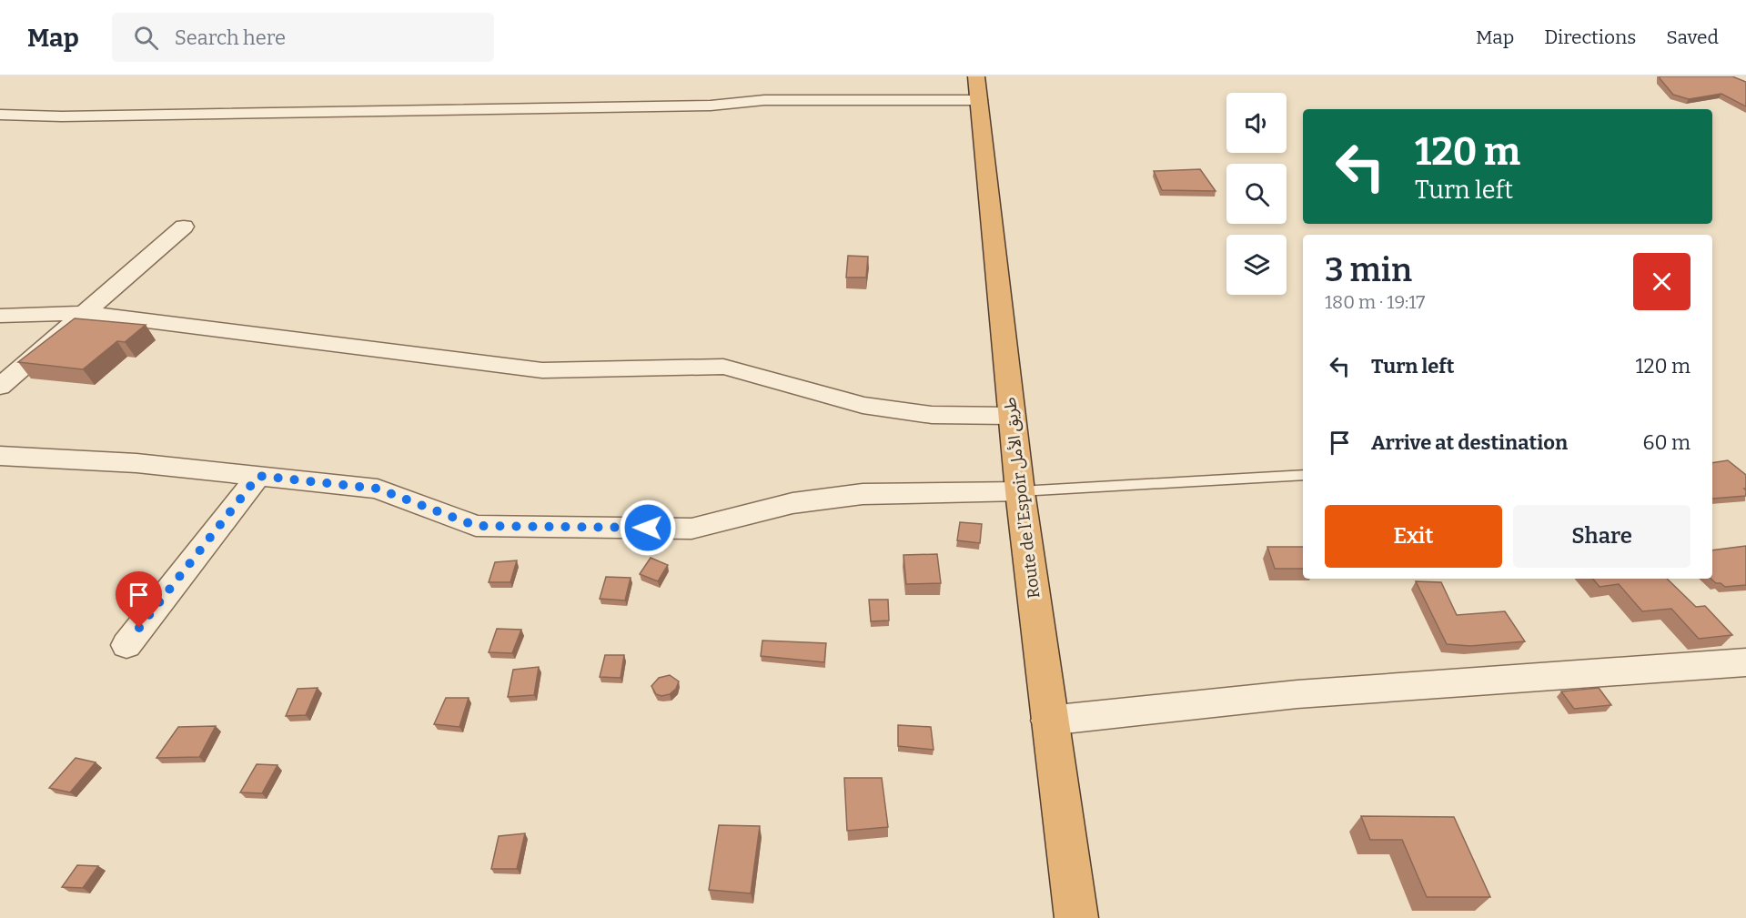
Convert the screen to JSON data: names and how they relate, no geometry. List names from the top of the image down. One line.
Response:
{"streets":{"highway":["Route de l’Espoir طريق الأمل"]},"page":{"header":"Map","search":"Search here","nav":["Map","Directions","Saved"],"turn":["120 m","Turn left"],"heading":["3 min","180 m · 19:17"],"list":[{"name":"Turn left","value":"120 m"},{"name":"Arrive at destination","value":"60 m"}],"buttons":["Exit","Share"]}}
